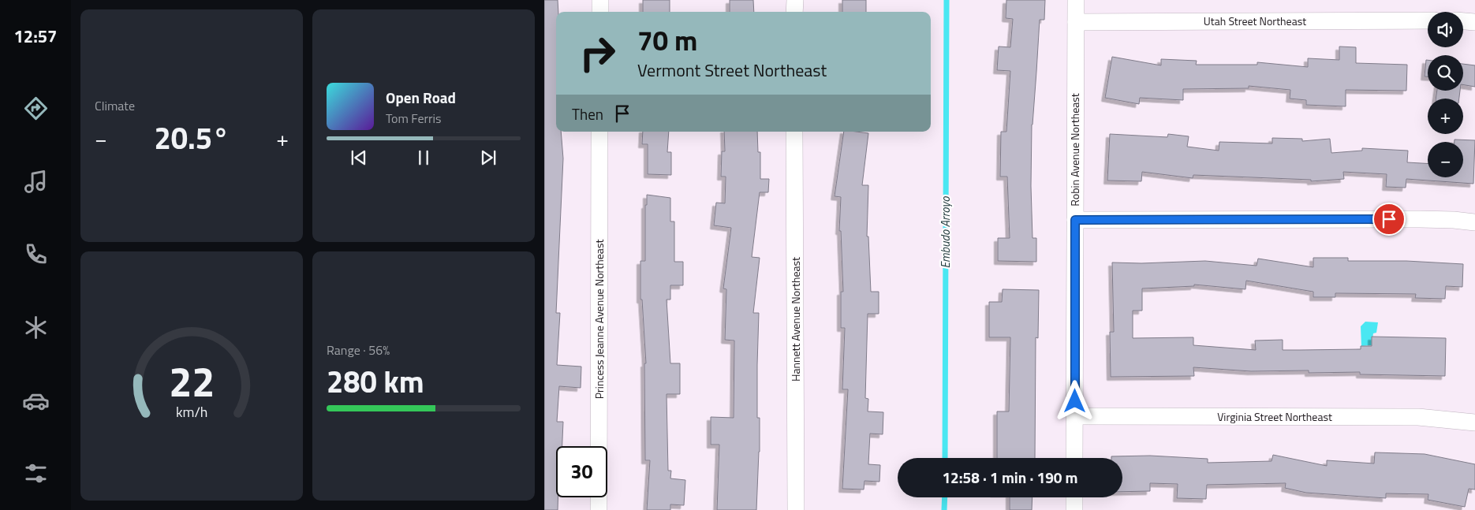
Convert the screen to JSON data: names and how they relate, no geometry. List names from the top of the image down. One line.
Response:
{"streets":{"street":["Utah Street Northeast","Robin Avenue Northeast","Princess Jeanne Avenue Northeast","Hannett Avenue Northeast","Virginia Street Northeast"]},"crossings":[["Utah Street Northeast","Robin Avenue Northeast"],["Robin Avenue Northeast","Virginia Street Northeast"]],"water":["Embudo Arroyo"],"page":{"tabs":"12:57","tile":["Climate",["Range · 56%","280 km"]],"map_buttons":["+","−"],"turn":["70 m","Vermont Street Northeast"],"song":["Open Road","Tom Ferris"],"then":"Then","heat":["−","20.5°","+"],"limit":"30","trip":"12:58 · 1 min · 190 m","gauge":["22","km/h"]}}
